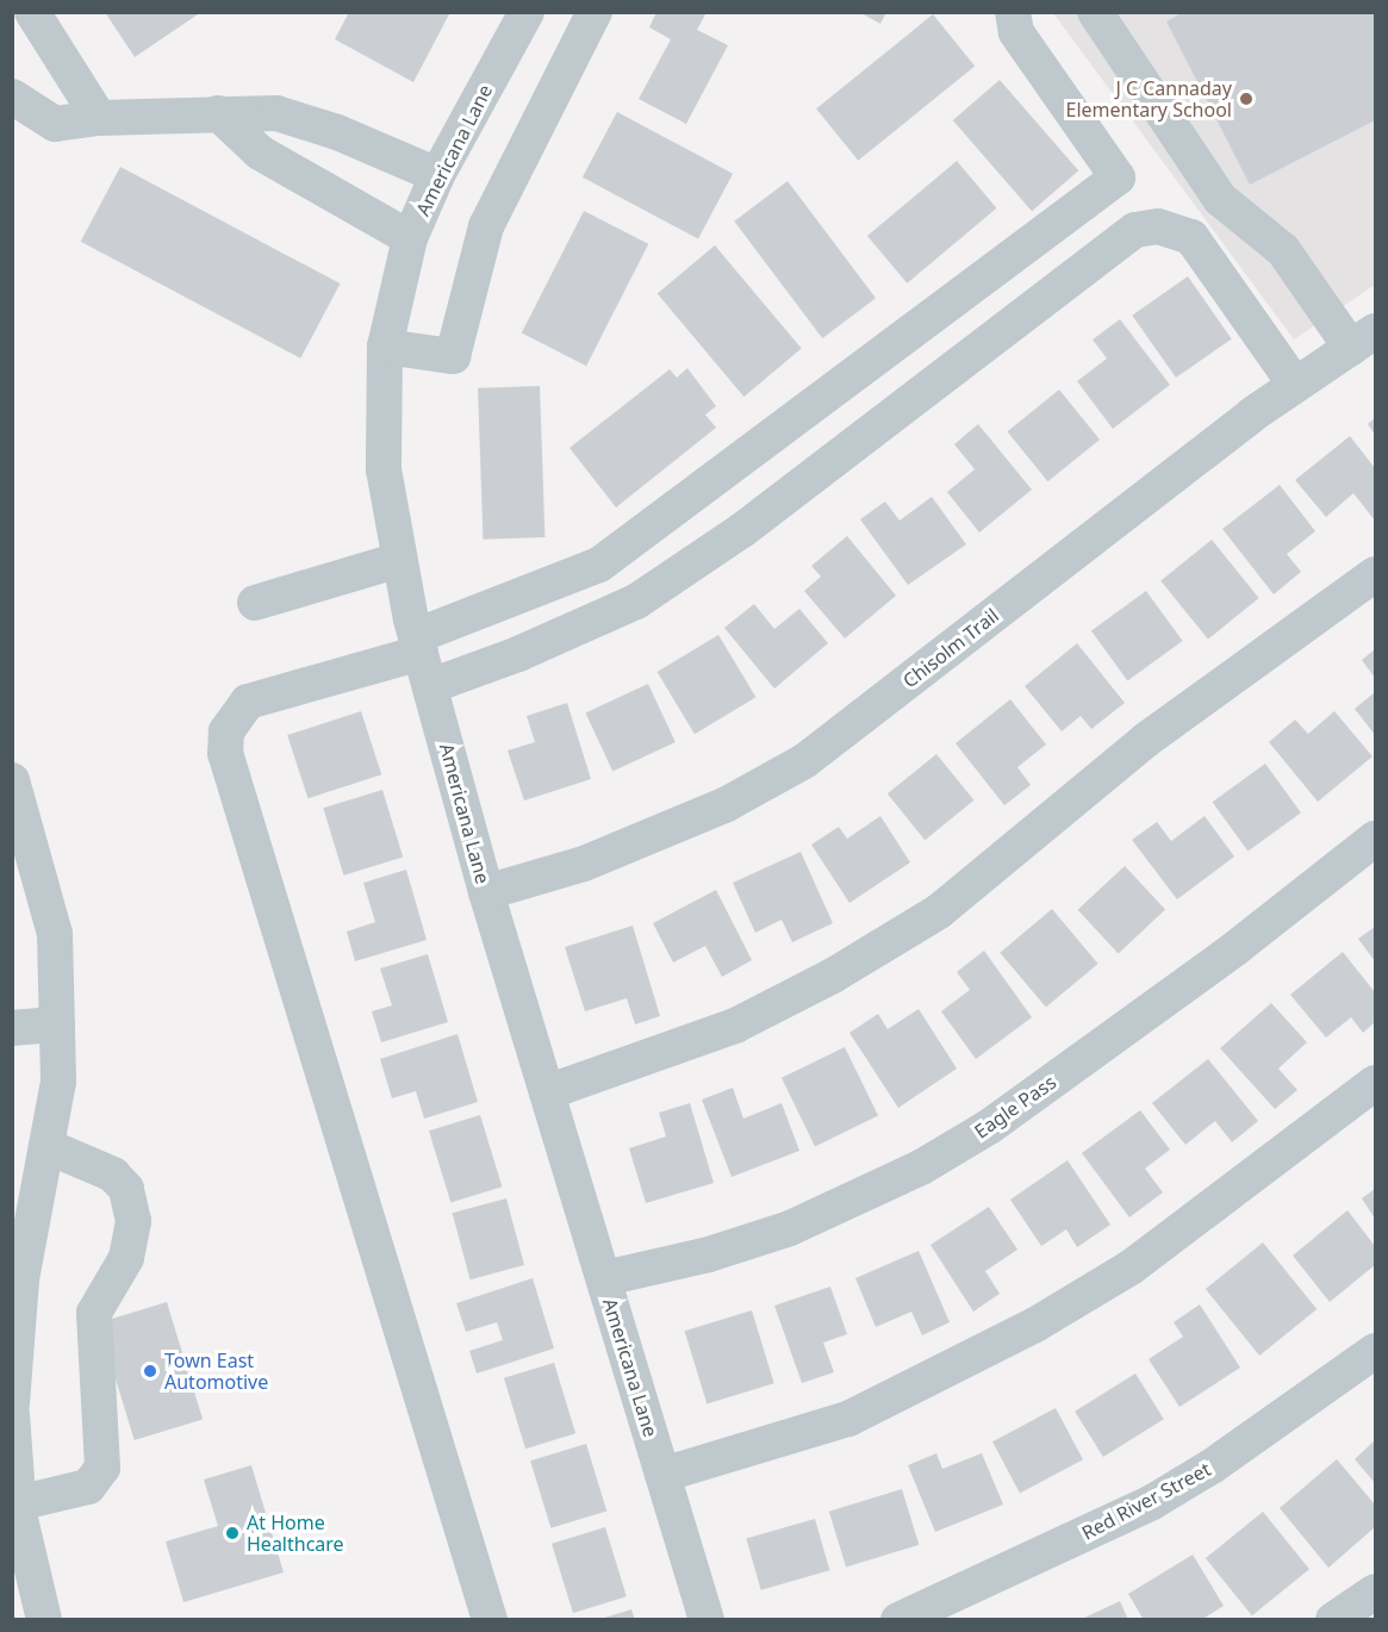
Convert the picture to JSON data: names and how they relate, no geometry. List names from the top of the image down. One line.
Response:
{"streets":{"street":["Americana Lane","Chisolm Trail","Eagle Pass","Red River Street"]},"crossings":[["Americana Lane","Chisolm Trail"],["Americana Lane","Eagle Pass"]],"places":["J C Cannaday Elementary School","Town East Automotive","At Home Healthcare"]}
